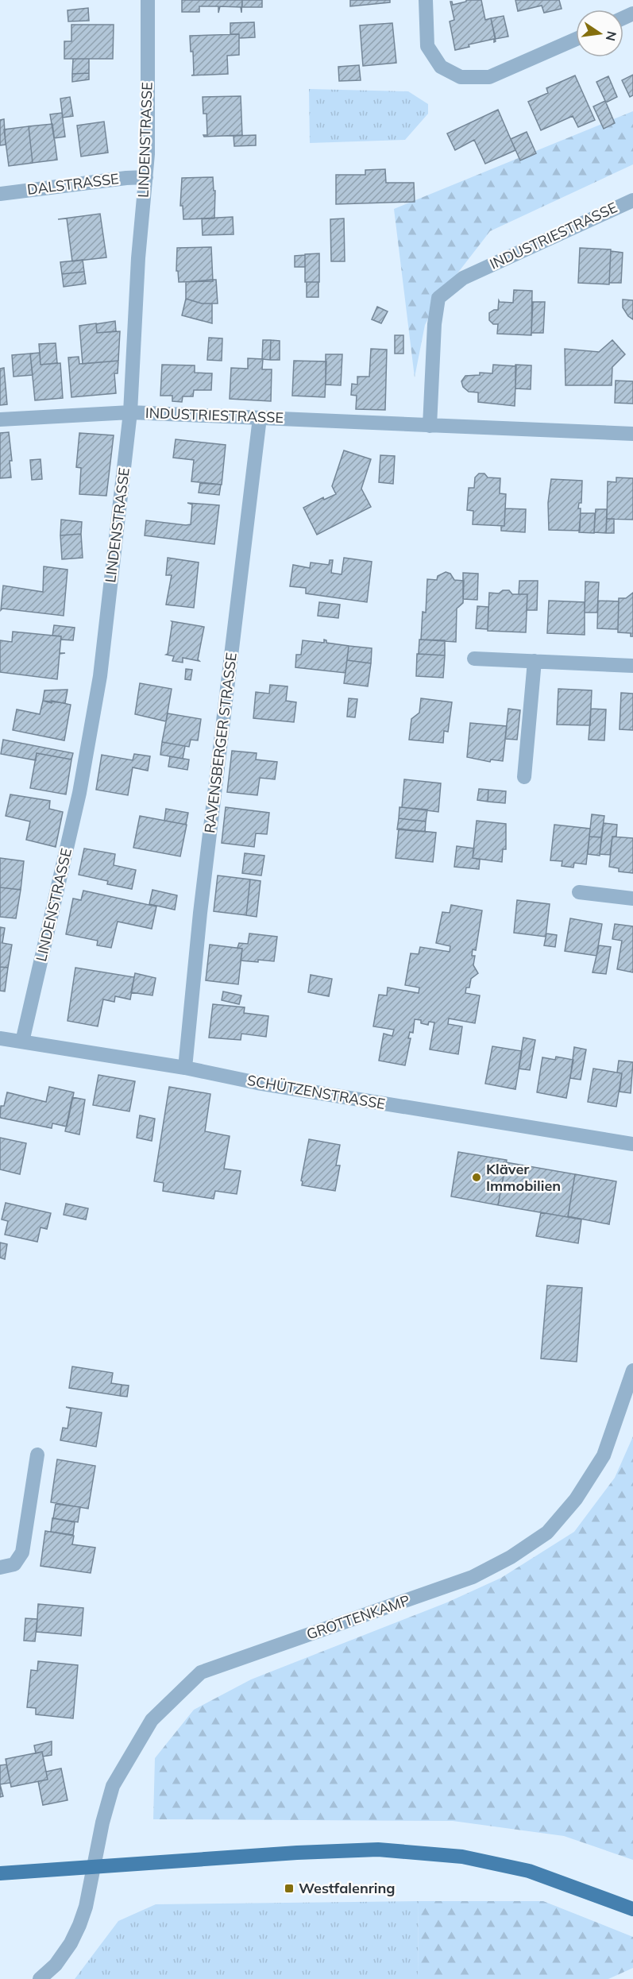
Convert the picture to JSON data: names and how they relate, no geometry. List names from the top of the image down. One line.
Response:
{"streets":{"street":["LINDENSTRASSE","DALSTRASSE","INDUSTRIESTRASSE","RAVENSBERGER STRASSE","SCHÜTZENSTRASSE","GROTTENKAMP"]},"crossings":[["LINDENSTRASSE","DALSTRASSE"],["LINDENSTRASSE","INDUSTRIESTRASSE"],["LINDENSTRASSE","SCHÜTZENSTRASSE"],["INDUSTRIESTRASSE","RAVENSBERGER STRASSE"],["RAVENSBERGER STRASSE","SCHÜTZENSTRASSE"]],"places":{"other":["Kläver Immobilien"],"transit":["Westfalenring"]},"north":"right"}
